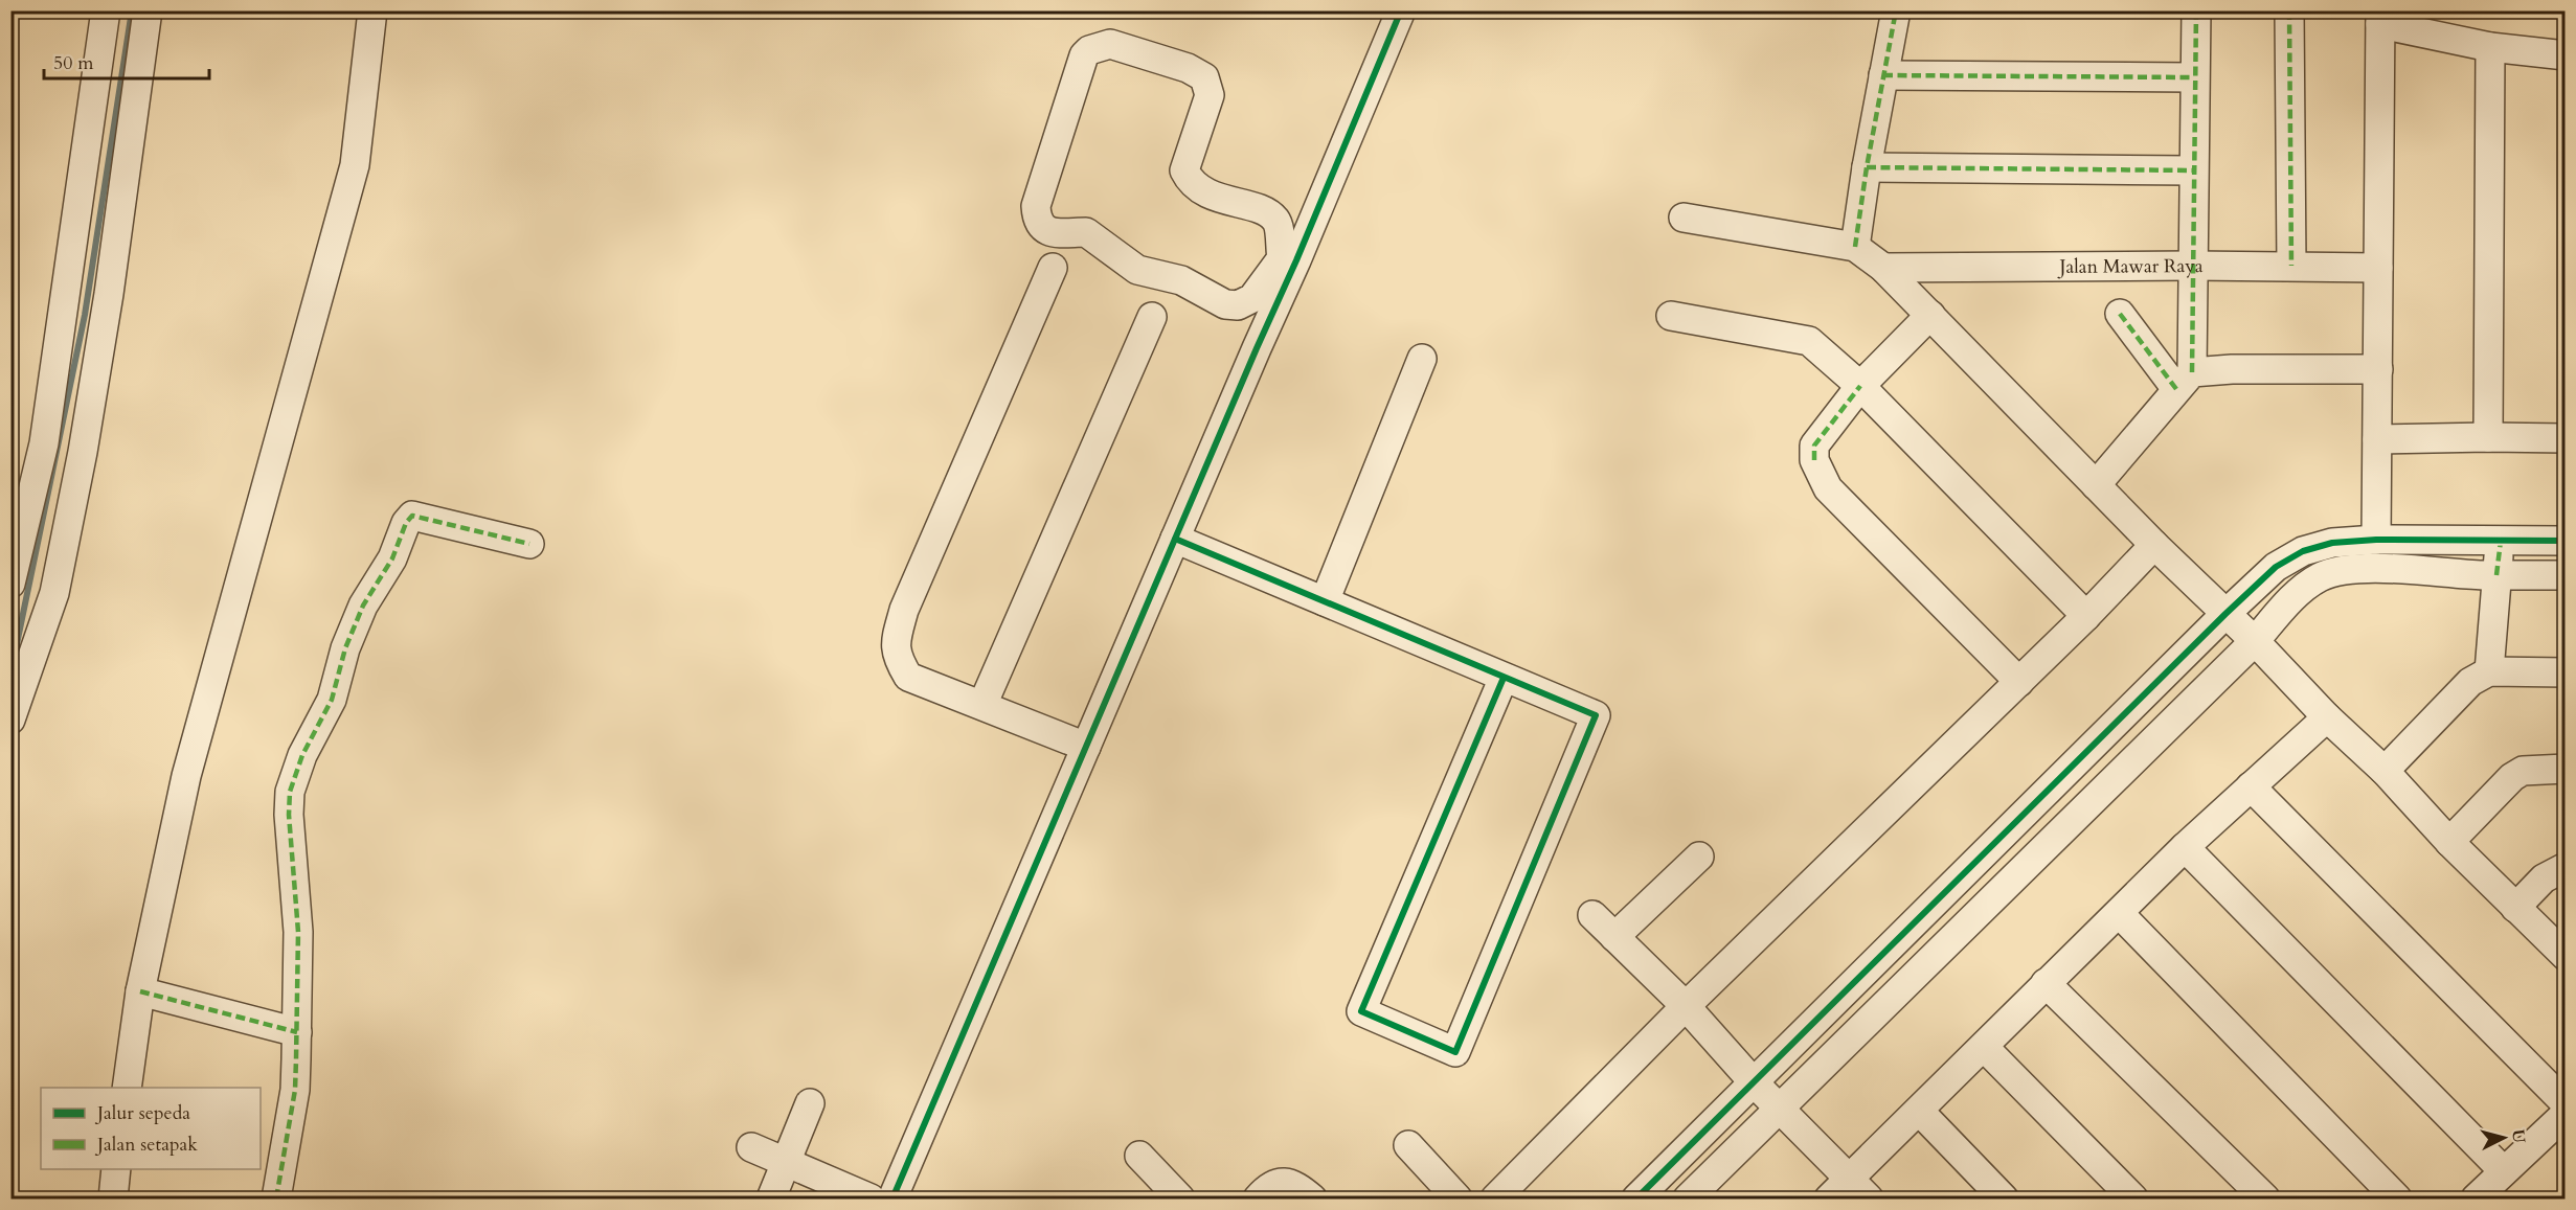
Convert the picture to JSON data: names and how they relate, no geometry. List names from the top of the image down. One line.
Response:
{"streets":{"street":["Jalan Mawar Raya"]},"legend":["Jalur sepeda","Jalan setapak"],"scale_bar":"50 m","north":"right"}
